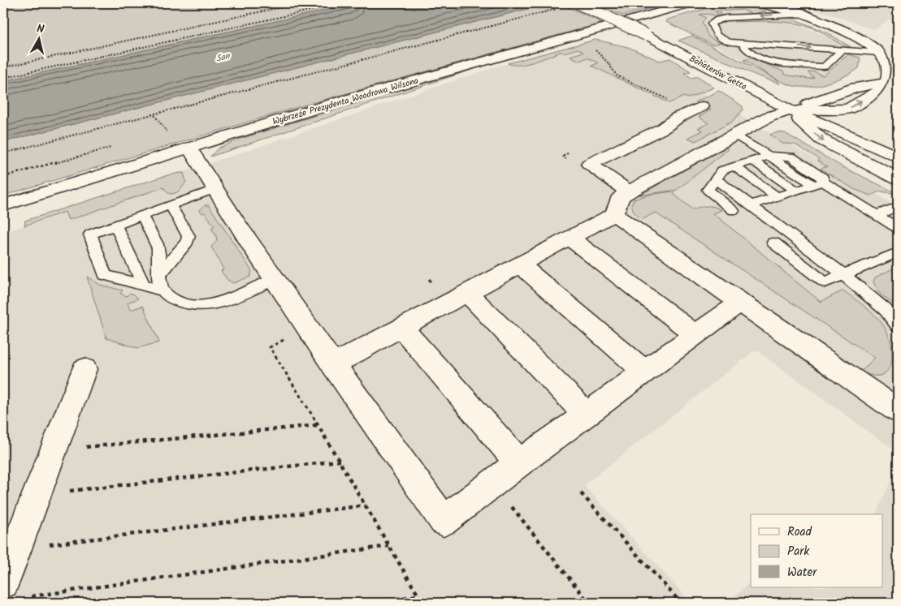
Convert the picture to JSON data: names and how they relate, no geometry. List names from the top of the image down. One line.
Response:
{"streets":{"street":["Bohaterów Getta","Wybrzeże Prezydenta Woodrowa Wilsona"]},"water":["San"],"legend":["Road","Park","Water"],"north":"top"}
